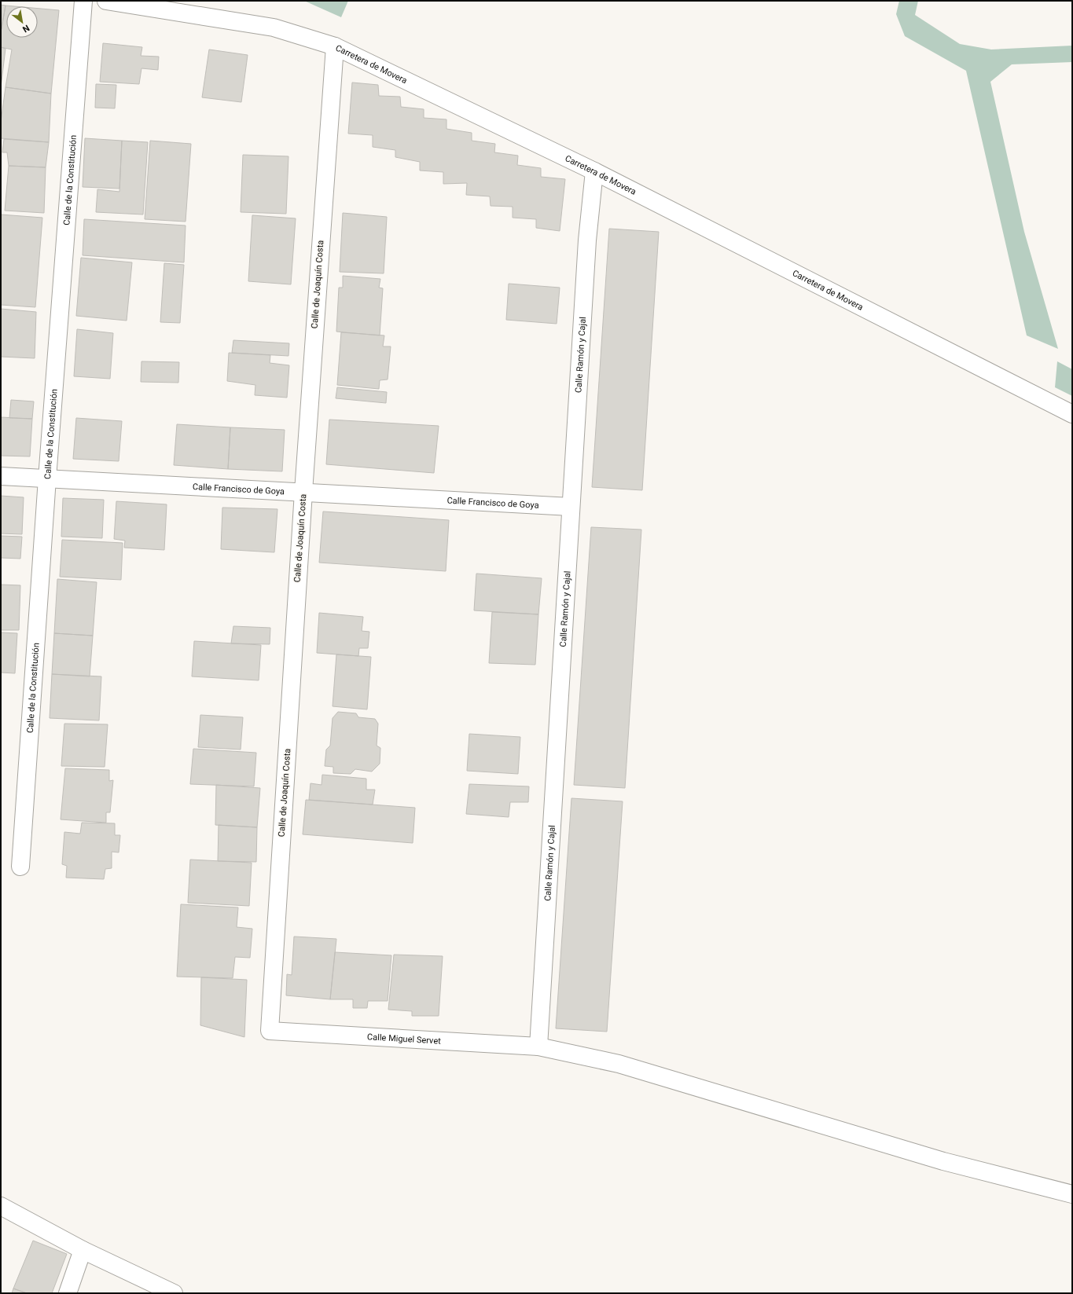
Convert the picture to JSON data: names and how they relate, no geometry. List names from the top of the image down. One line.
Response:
{"streets":{"street":["Carretera de Movera","Calle de la Constitución","Calle de Joaquín Costa","Calle Ramón y Cajal","Calle Francisco de Goya","Calle Miguel Servet"]},"crossings":[["Carretera de Movera","Calle de Joaquín Costa"],["Carretera de Movera","Calle Ramón y Cajal"],["Calle de la Constitución","Calle Francisco de Goya"],["Calle de Joaquín Costa","Calle Francisco de Goya"],["Calle de Joaquín Costa","Calle Miguel Servet"],["Calle Ramón y Cajal","Calle Francisco de Goya"],["Calle Ramón y Cajal","Calle Miguel Servet"]],"north":"bottom right"}
